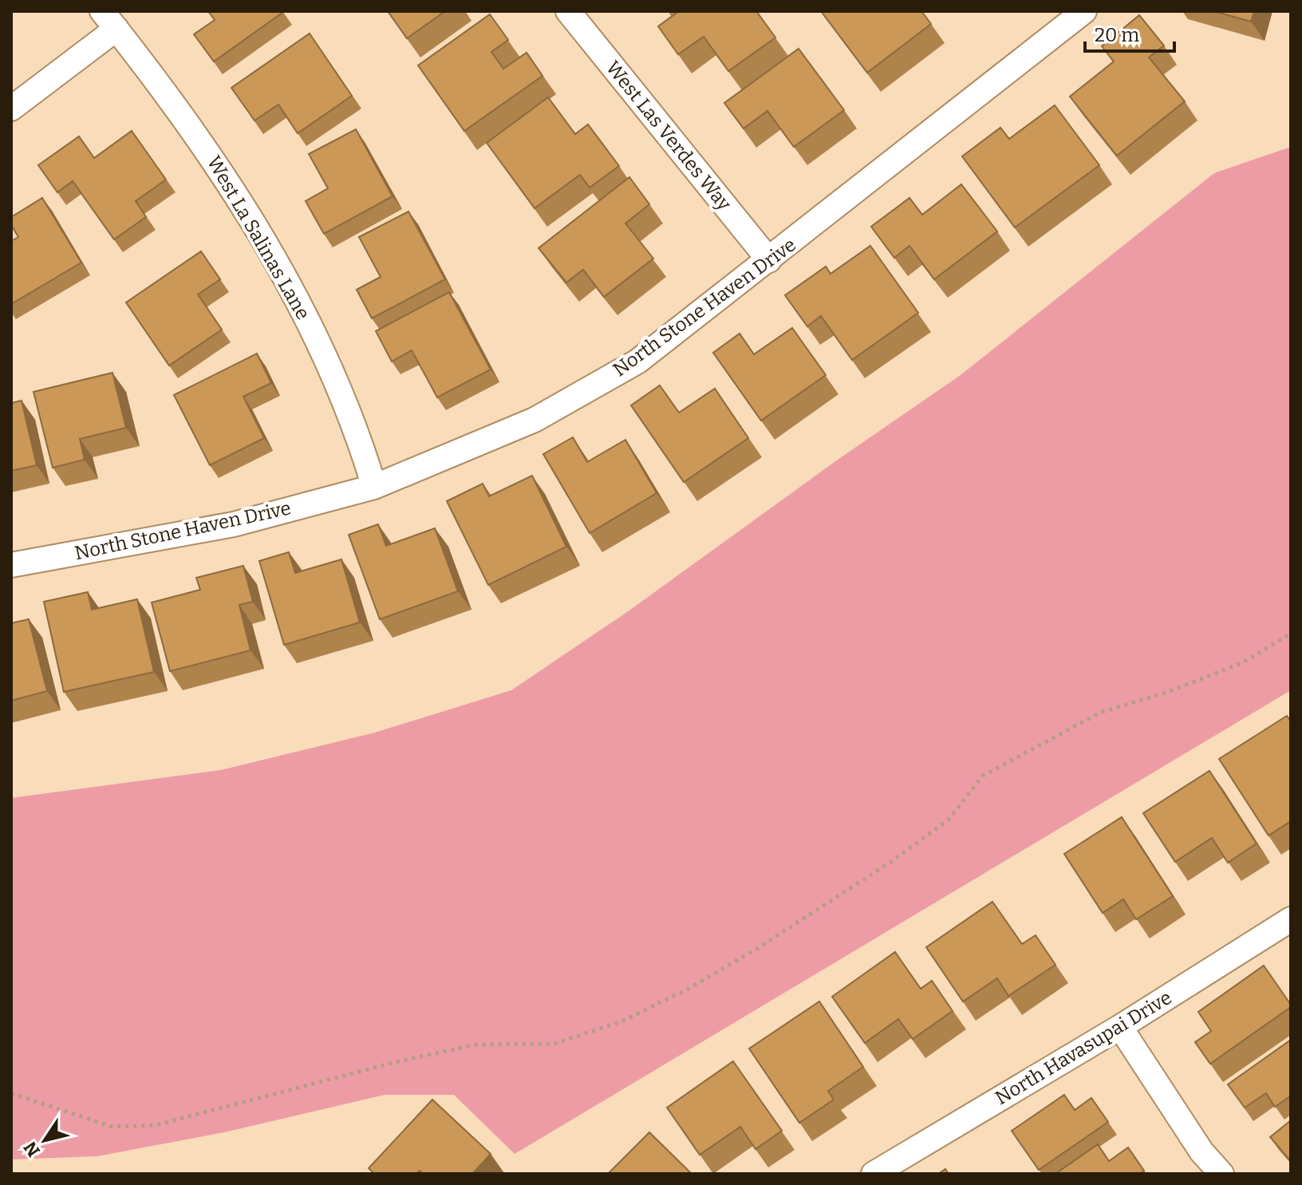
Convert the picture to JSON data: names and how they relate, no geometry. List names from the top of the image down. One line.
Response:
{"streets":{"street":["West Las Verdes Way","West La Salinas Lane","North Stone Haven Drive","North Havasupai Drive"]},"crossings":[["West Las Verdes Way","North Stone Haven Drive"],["West La Salinas Lane","North Stone Haven Drive"]],"scale_bar":"20 m","north":"bottom left"}
